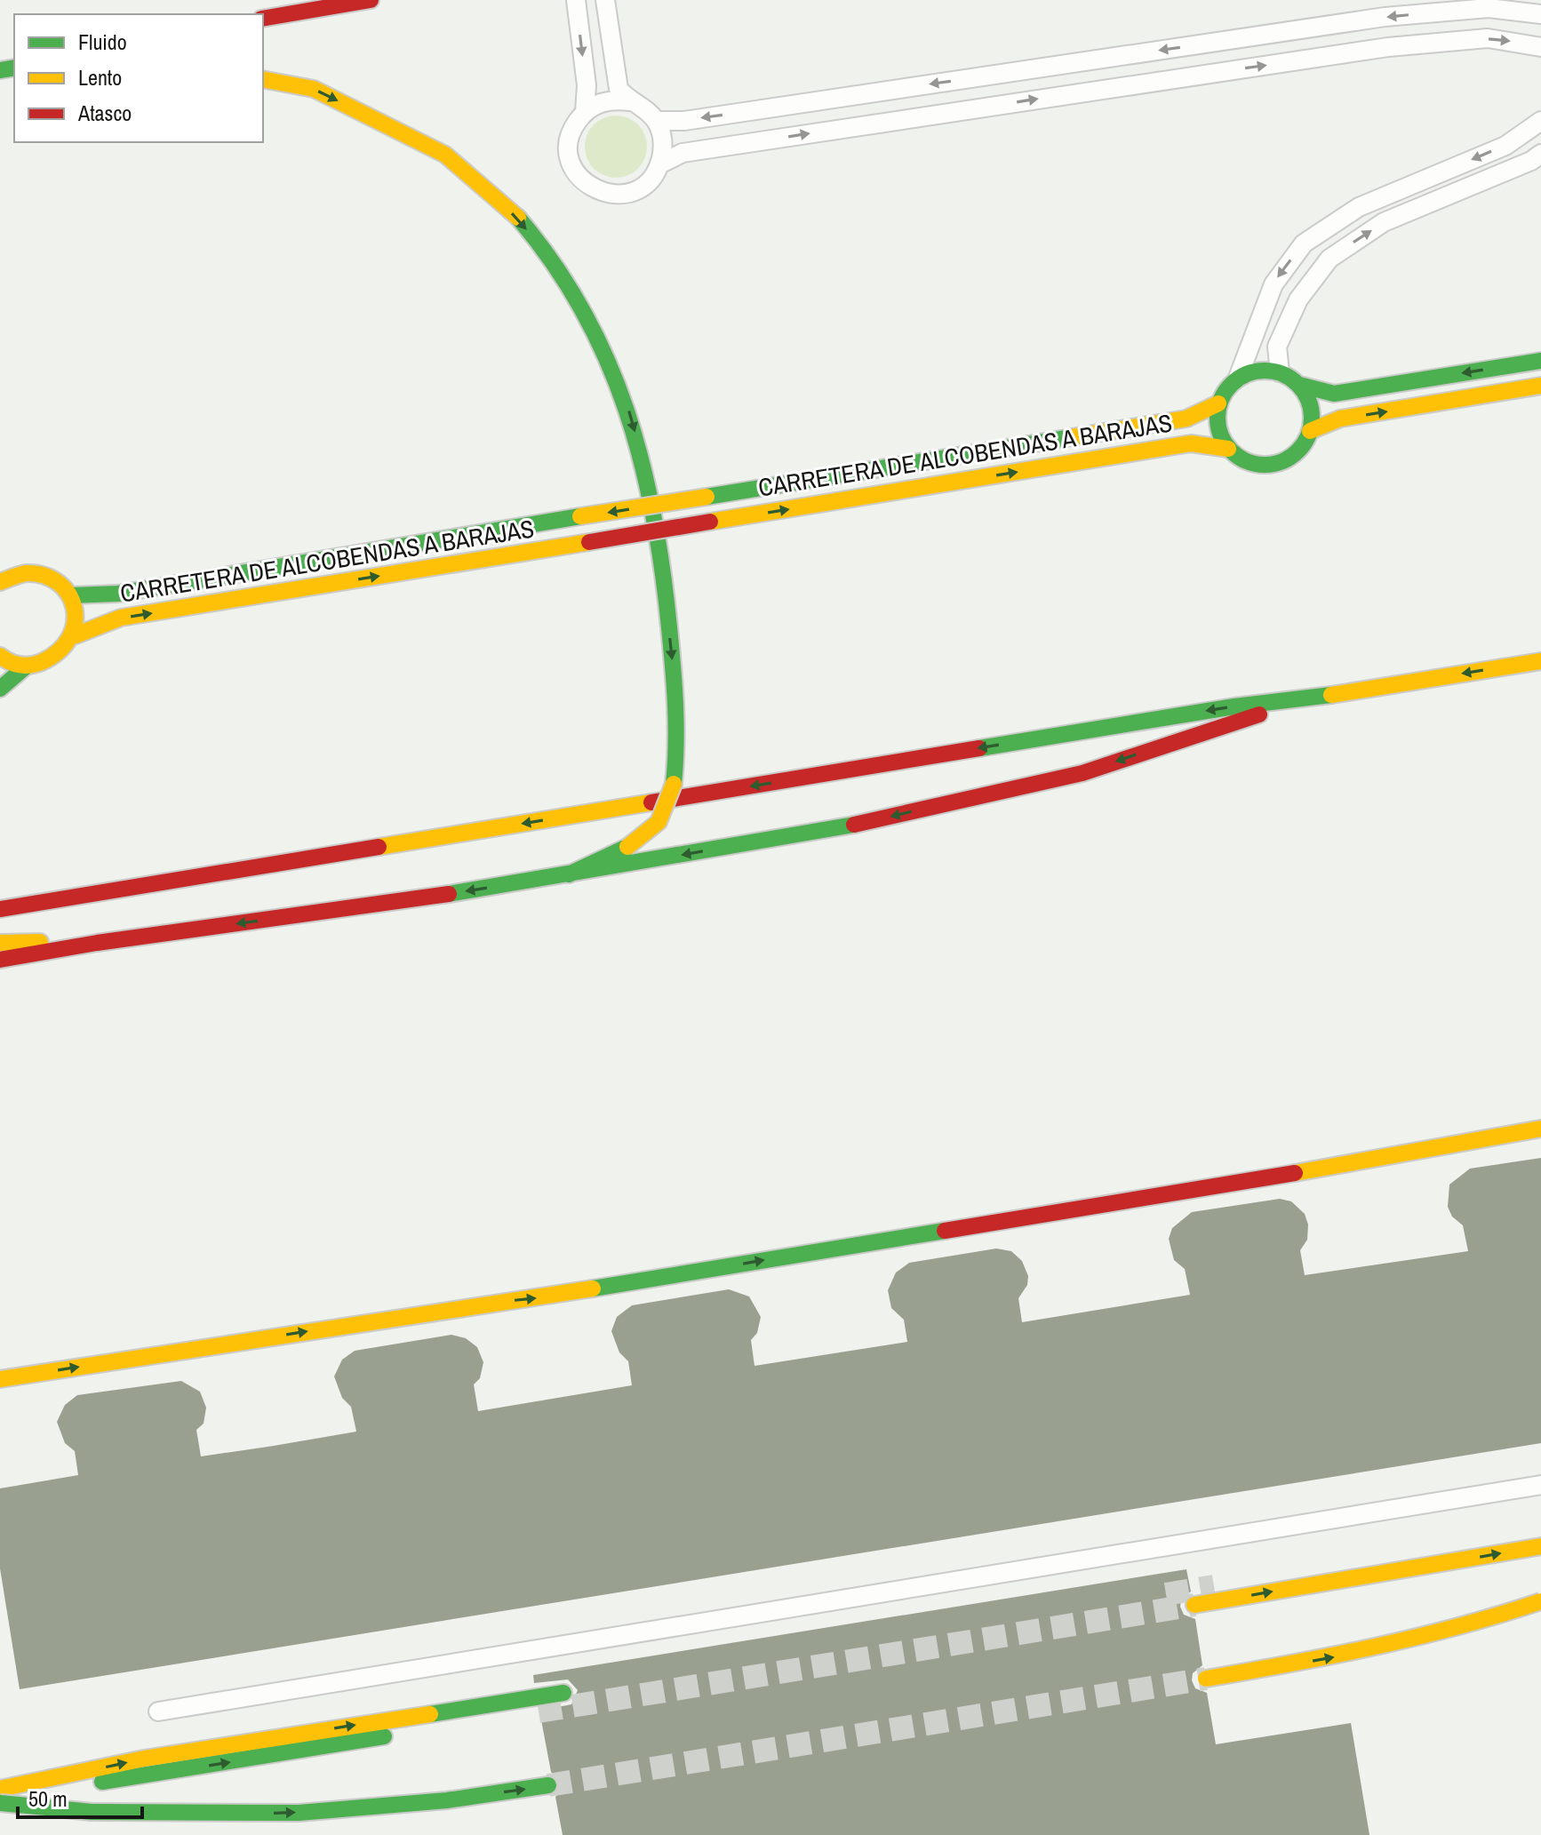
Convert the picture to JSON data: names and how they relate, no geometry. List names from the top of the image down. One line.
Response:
{"streets":{"main road":["CARRETERA DE ALCOBENDAS A BARAJAS"]},"legend":["Fluido","Lento","Atasco"],"scale_bar":"50 m"}
